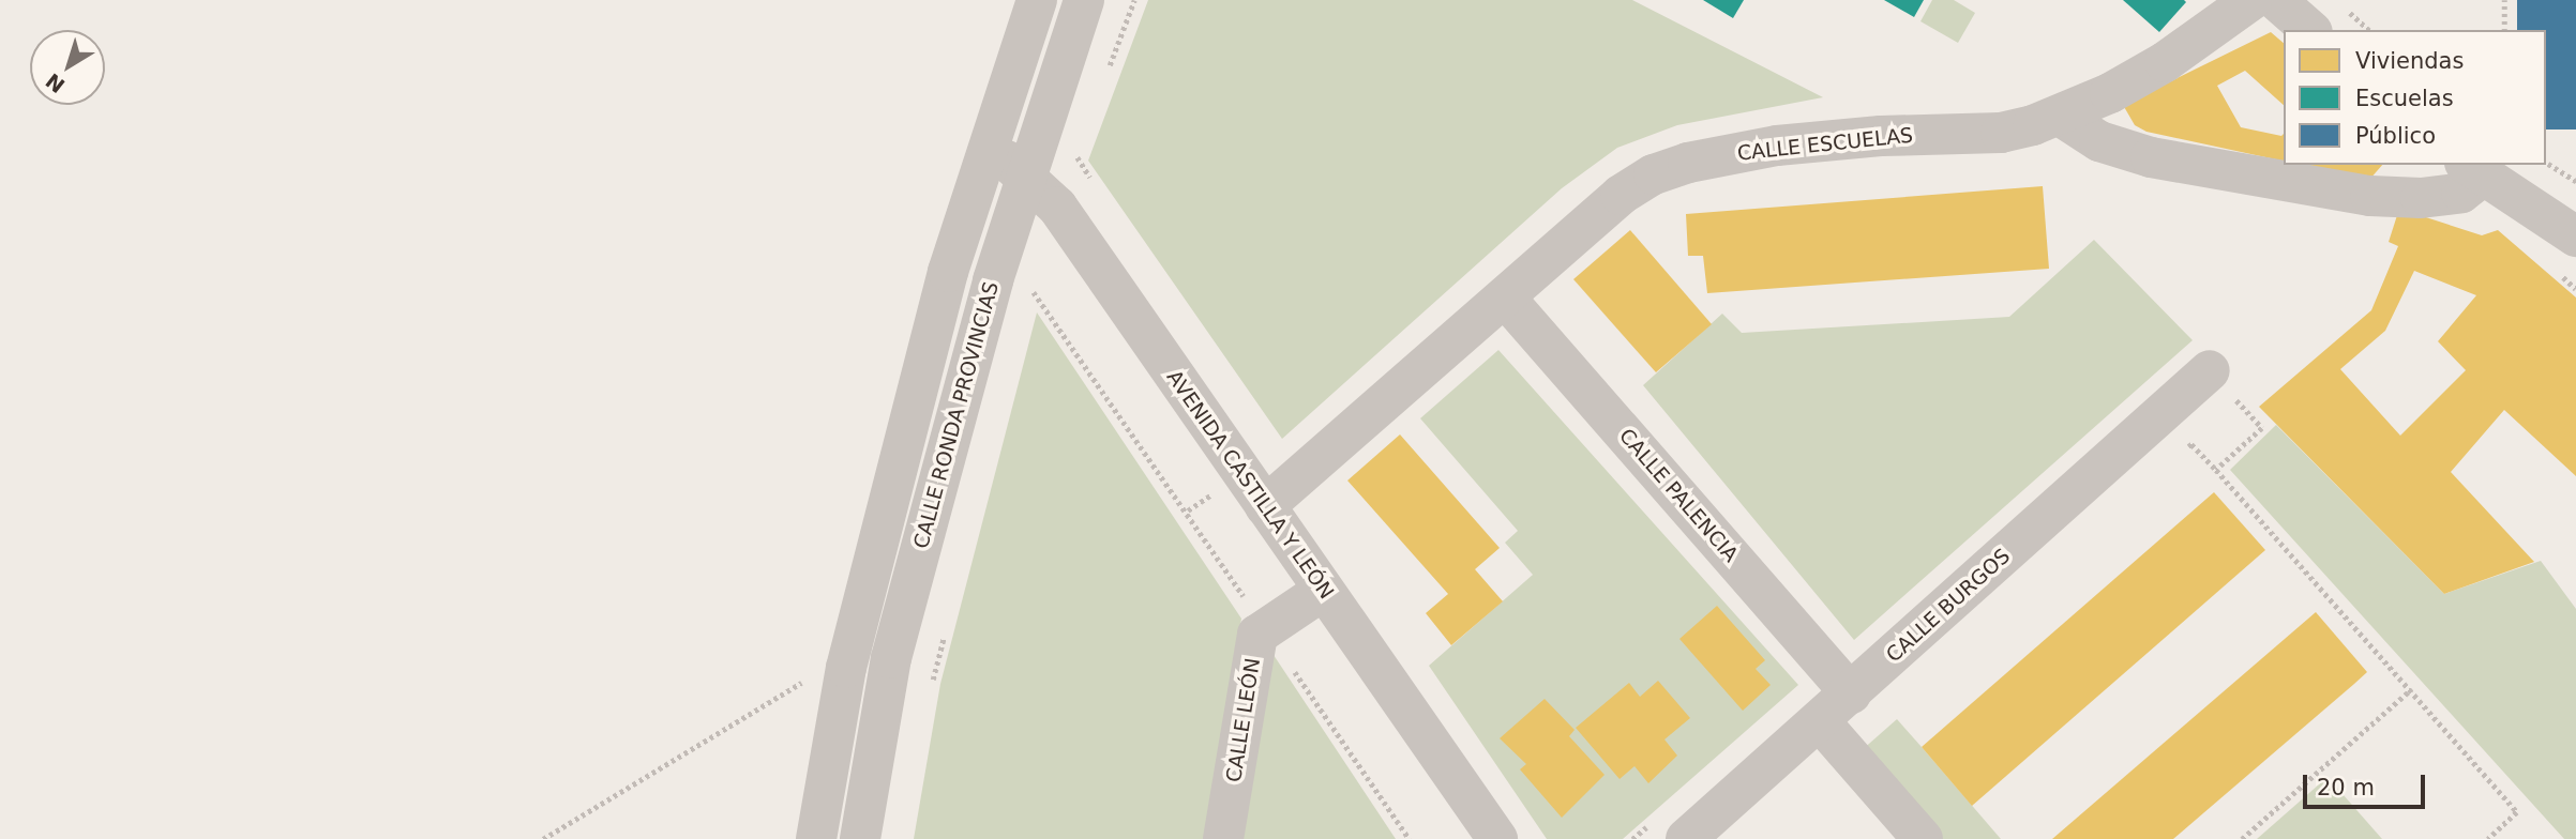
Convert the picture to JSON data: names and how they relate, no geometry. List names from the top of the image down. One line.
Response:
{"streets":{"street":["CALLE ESCUELAS","CALLE RONDA PROVINCIAS","AVENIDA CASTILLA Y LEÓN","CALLE PALENCIA","CALLE BURGOS","CALLE LEÓN"]},"crossings":[["CALLE ESCUELAS","AVENIDA CASTILLA Y LEÓN"],["CALLE ESCUELAS","CALLE PALENCIA"],["CALLE RONDA PROVINCIAS","AVENIDA CASTILLA Y LEÓN"],["AVENIDA CASTILLA Y LEÓN","CALLE LEÓN"],["CALLE PALENCIA","CALLE BURGOS"]],"legend":["Viviendas","Escuelas","Público"],"scale_bar":"20 m","north":"bottom left"}
